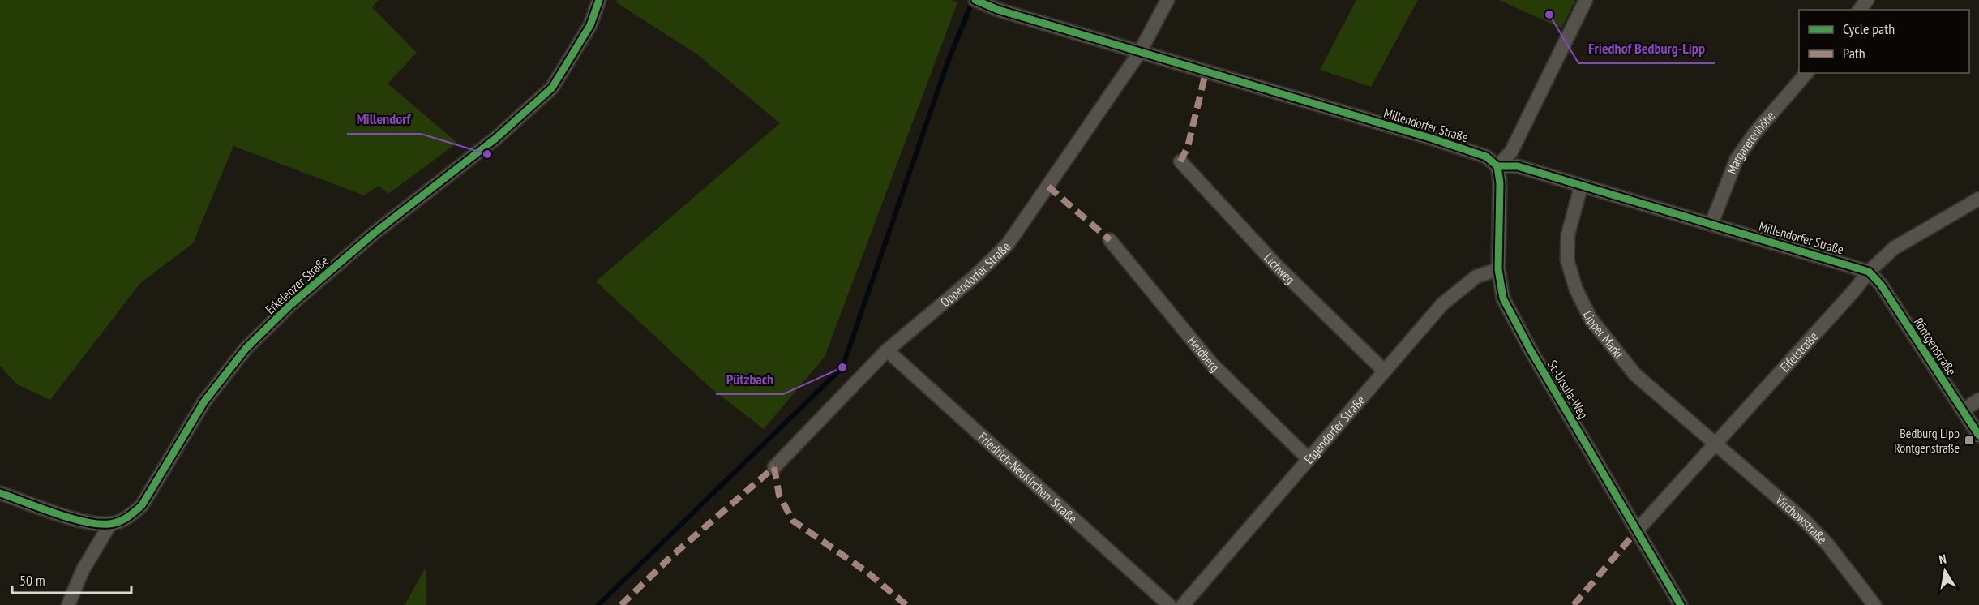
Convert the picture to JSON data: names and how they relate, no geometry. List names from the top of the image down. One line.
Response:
{"streets":{"street":["Millendorfer Straße","Margaretenhöhe","Lichweg","Oppendorfer Straße","Erkelenzer Straße","Lipper Markt","Röntgenstraße","Eifelstraße","Heidberg","St.-Ursula-Weg","Etgendorfer Straße","Friedrich-Neukirchen-Straße","Virchowstraße"]},"crossings":[["Millendorfer Straße","Margaretenhöhe"],["Millendorfer Straße","Oppendorfer Straße"],["Millendorfer Straße","Lipper Markt"],["Millendorfer Straße","Röntgenstraße"],["Millendorfer Straße","Eifelstraße"],["Millendorfer Straße","St.-Ursula-Weg"],["Lichweg","Etgendorfer Straße"],["Oppendorfer Straße","Friedrich-Neukirchen-Straße"],["Lipper Markt","Eifelstraße"],["Lipper Markt","Virchowstraße"],["Röntgenstraße","Eifelstraße"],["Eifelstraße","St.-Ursula-Weg"],["Eifelstraße","Virchowstraße"],["Heidberg","Etgendorfer Straße"],["St.-Ursula-Weg","Etgendorfer Straße"]],"places":{"other":["Friedhof Bedburg-Lipp","Millendorf","Pützbach"],"transit":["Bedburg Lipp Röntgenstraße"]},"legend":["Cycle path","Path"],"scale_bar":"50 m","north":"top"}
